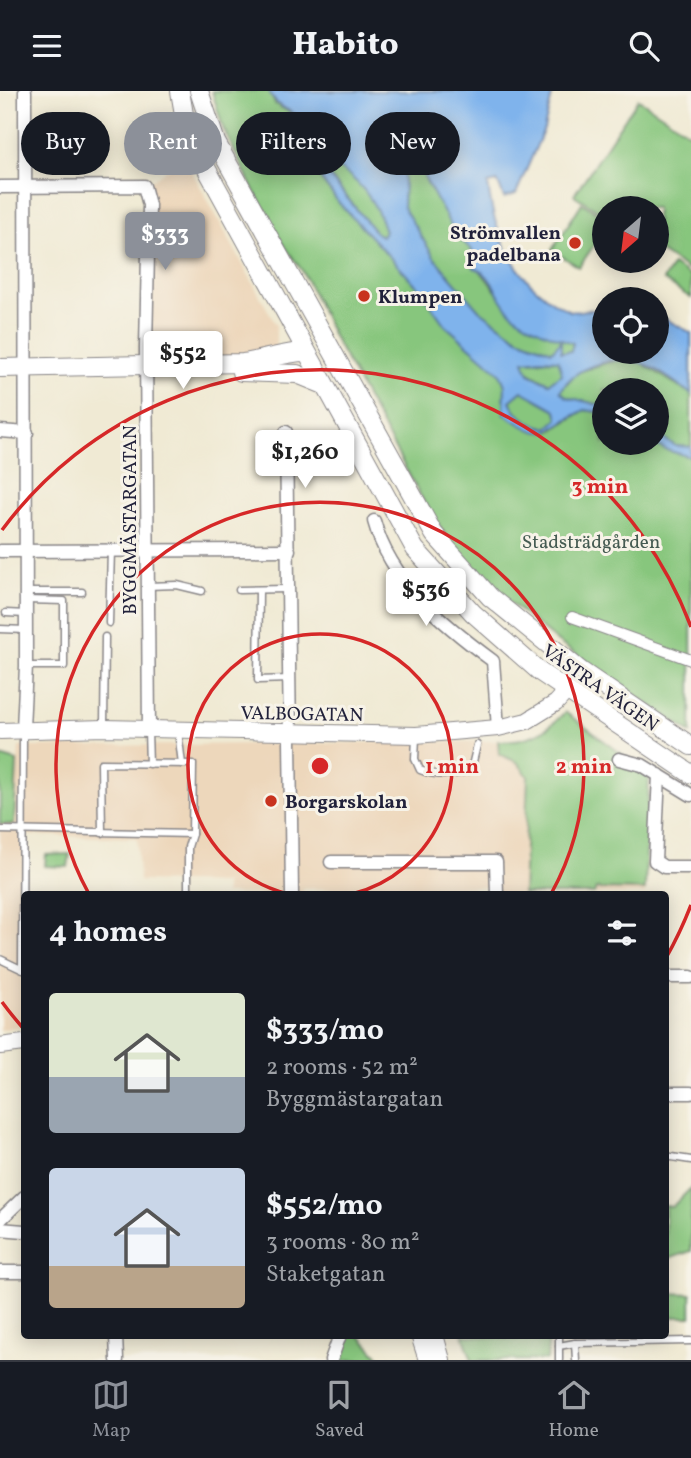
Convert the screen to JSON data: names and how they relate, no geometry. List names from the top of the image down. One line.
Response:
{"streets":{"main road":["VÄSTRA VÄGEN","VALBOGATAN"],"street":["BYGGMÄSTARGATAN"]},"crossings":[["BYGGMÄSTARGATAN","VALBOGATAN"],["VÄSTRA VÄGEN","VALBOGATAN"]],"parks":["Stadsträdgården"],"places":["Strömvallen padelbana","Klumpen","Borgarskolan"],"north":"bottom left","page":{"header":"Habito","chip":["Buy","Rent","Filters","New"],"price":["$333","$552","$1,260","$536"],"heading":"4 homes","list":[{"name":"$333/mo","note":"2 rooms · 52 m² · Byggmästargatan"},{"name":"$552/mo","note":"3 rooms · 80 m² · Staketgatan"}],"tabs":["Map","Saved","Home"]},"rings":["3 min","1 min","2 min"]}
